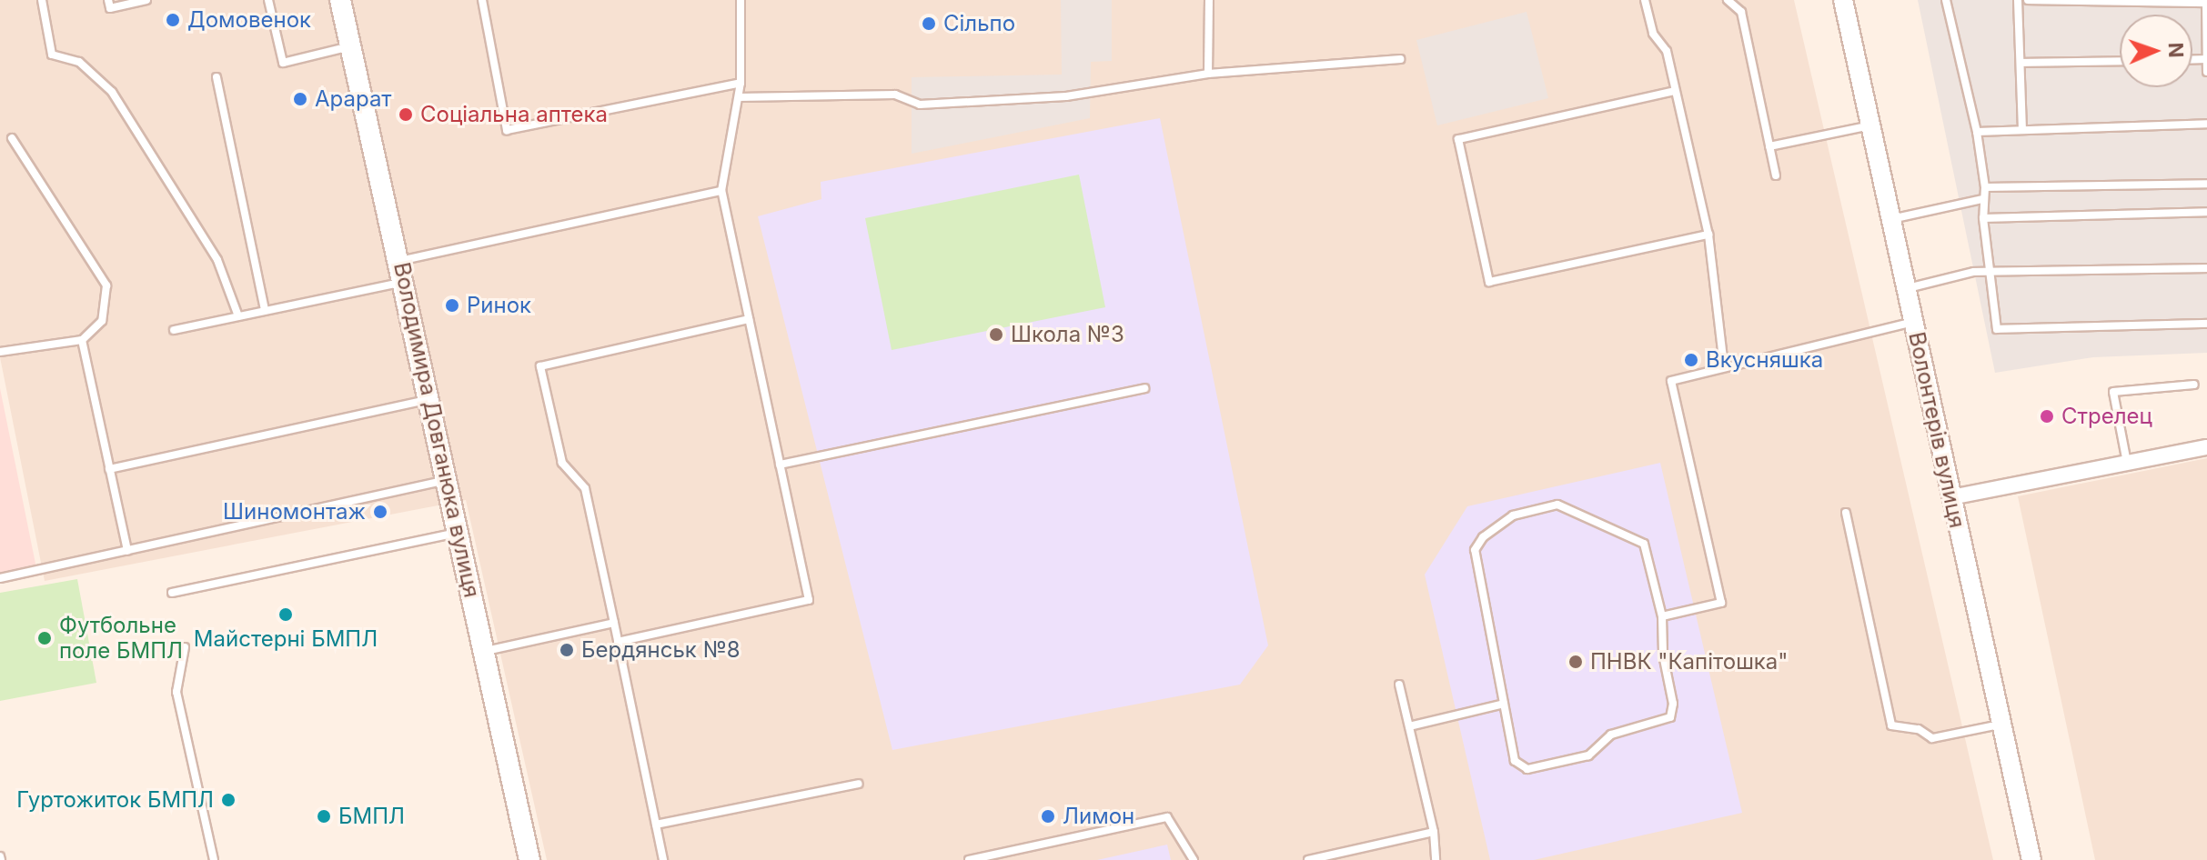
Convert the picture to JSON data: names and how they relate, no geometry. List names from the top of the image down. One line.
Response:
{"streets":{"main road":["Володимира Довганюка вулиця"],"street":["Волонтерів вулиця"]},"places":["Домовенок","Сільпо","Арарат","Соціальна аптека","Ринок","Школа №3","Вкусняшка","Стрелец","Шиномонтаж","Майстерні БМПЛ","Футбольне поле БМПЛ","Бердянськ №8","ПНВК \"Капітошка\"","Гуртожиток БМПЛ","БМПЛ","Лимон"],"north":"right"}
